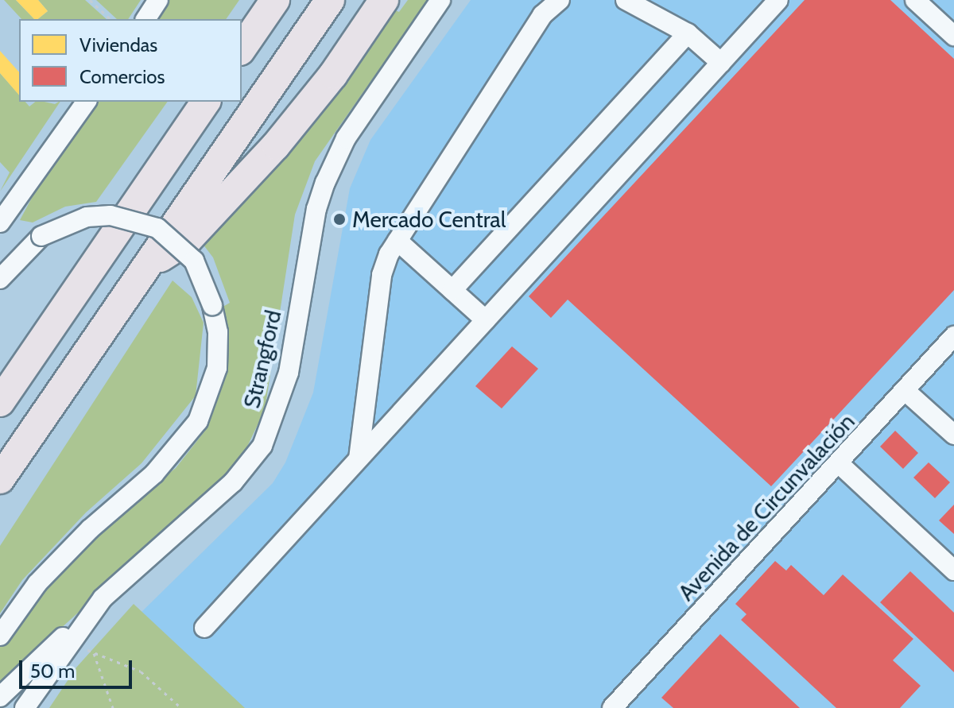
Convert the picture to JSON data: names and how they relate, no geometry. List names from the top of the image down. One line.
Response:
{"streets":{"street":["Strangford","Avenida de Circunvalación"]},"places":["Mercado Central"],"legend":["Viviendas","Comercios"],"scale_bar":"50 m"}
